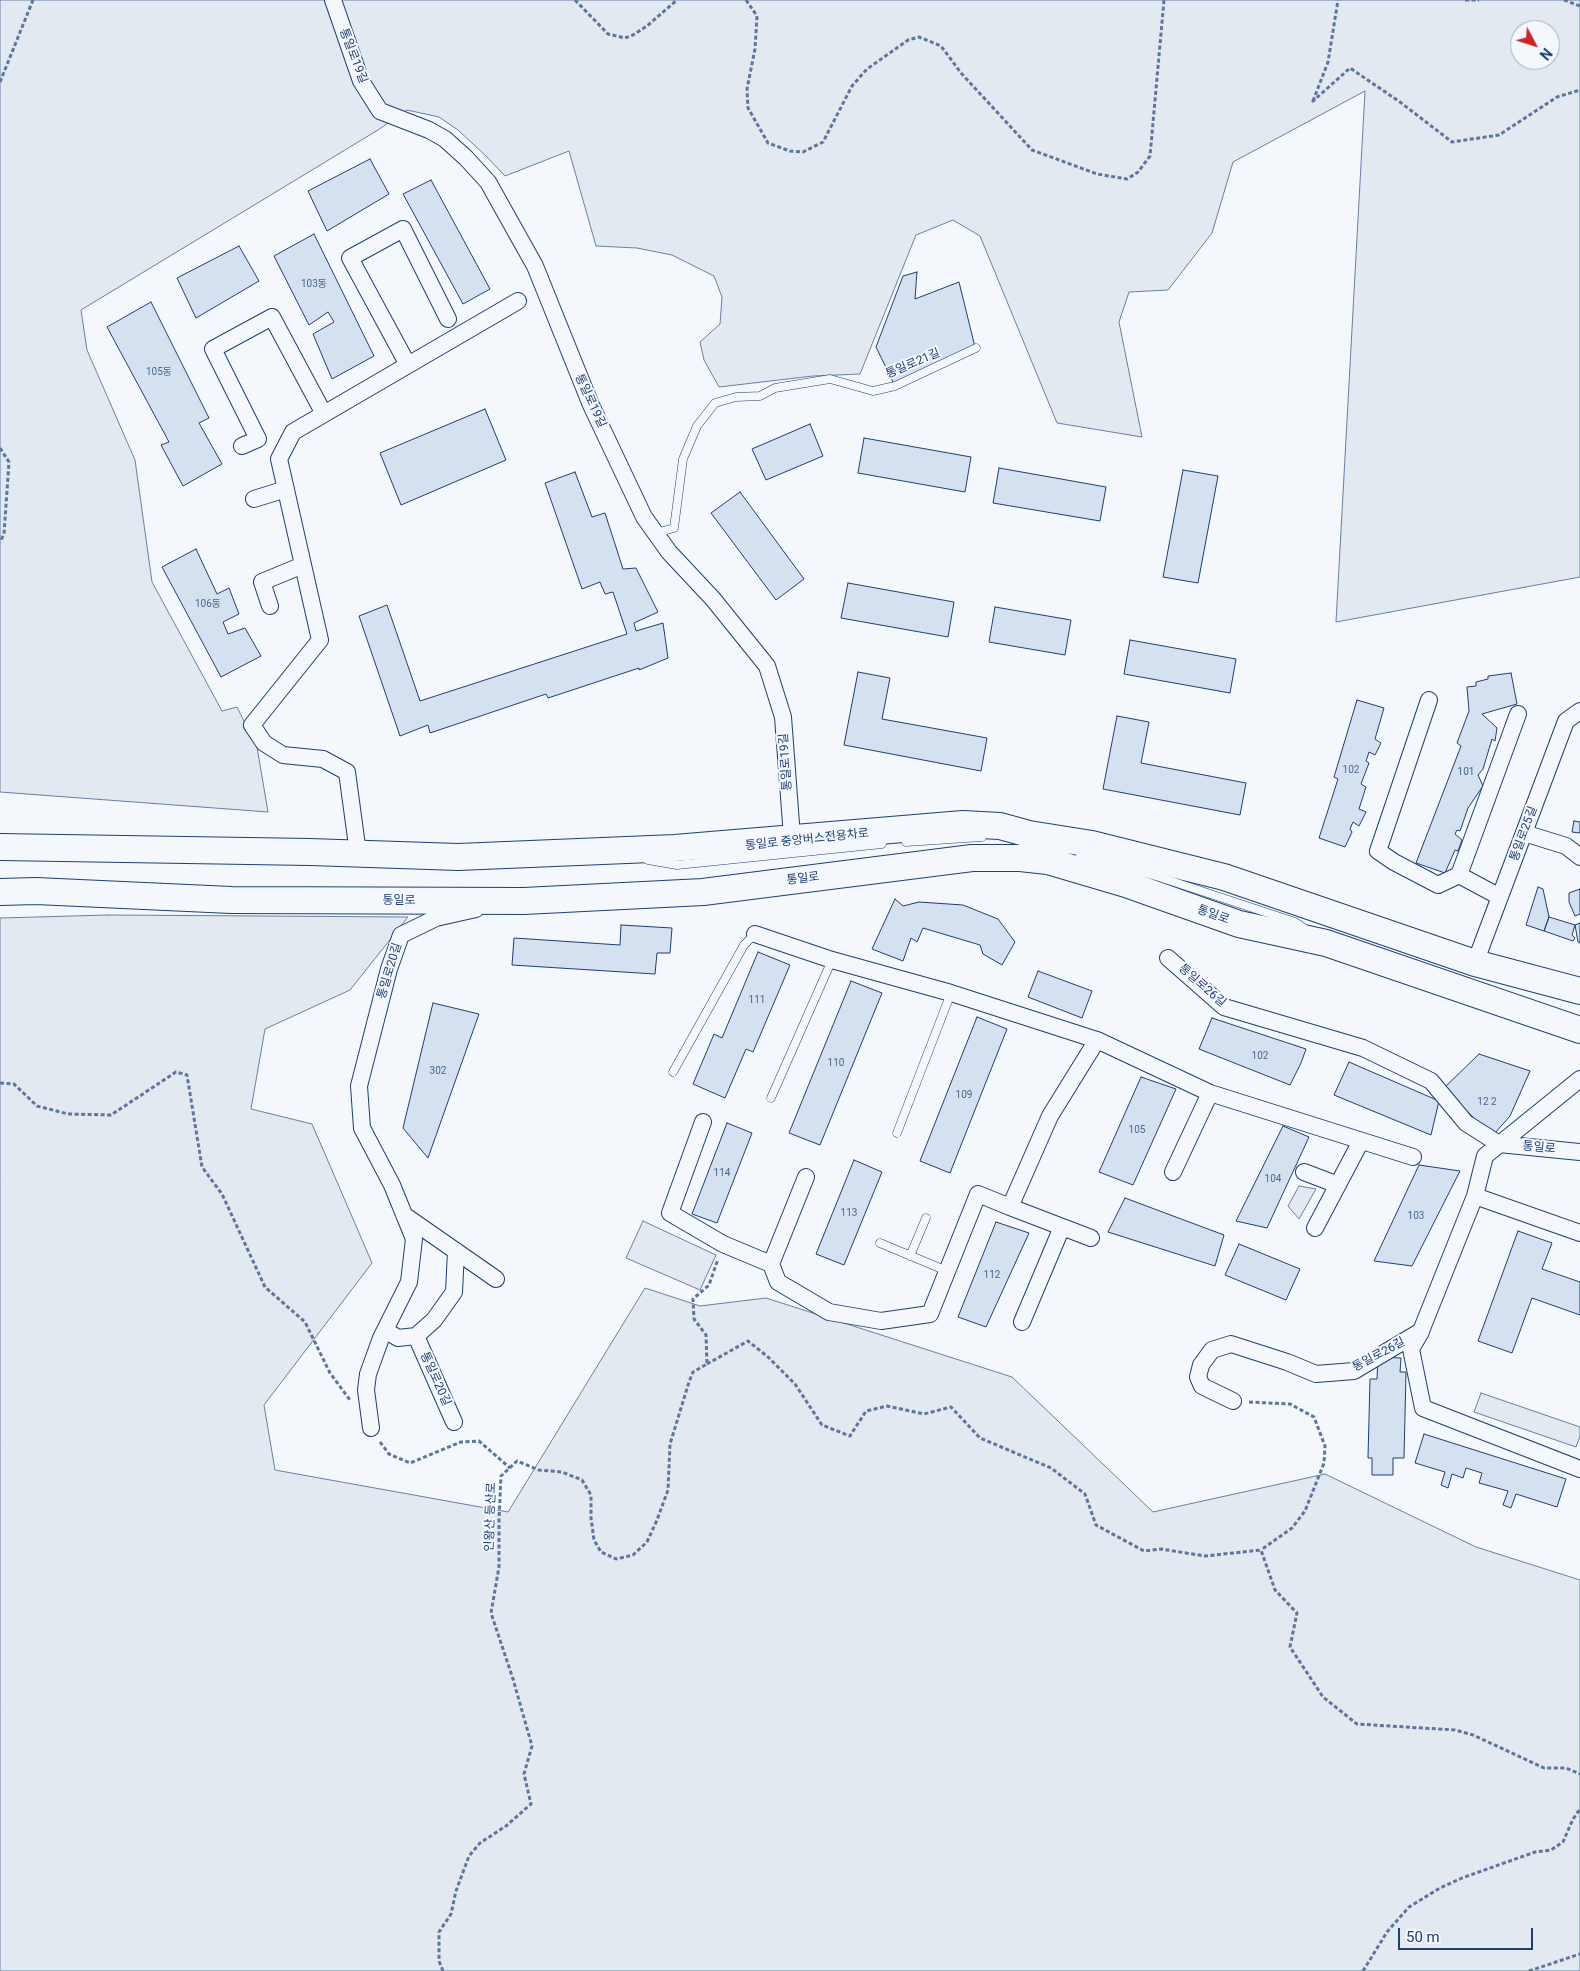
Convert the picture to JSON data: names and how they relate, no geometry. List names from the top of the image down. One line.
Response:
{"streets":{"main road":["통일로"],"street":["통일로19길","통일로25길","통일로20길","통일로26길"],"lane":["통일로21길","통일로 중앙버스전용차로"],"path":["인왕산 등산로"]},"crossings":[["통일로19길","통일로21길"],["통일로","통일로20길"],["통일로","통일로26길"]],"house_numbers":["103동","105동","106동","102","101","111","102","110","302","109","12 2","105","114","104","113","103","112"],"scale_bar":"50 m","north":"bottom right"}
